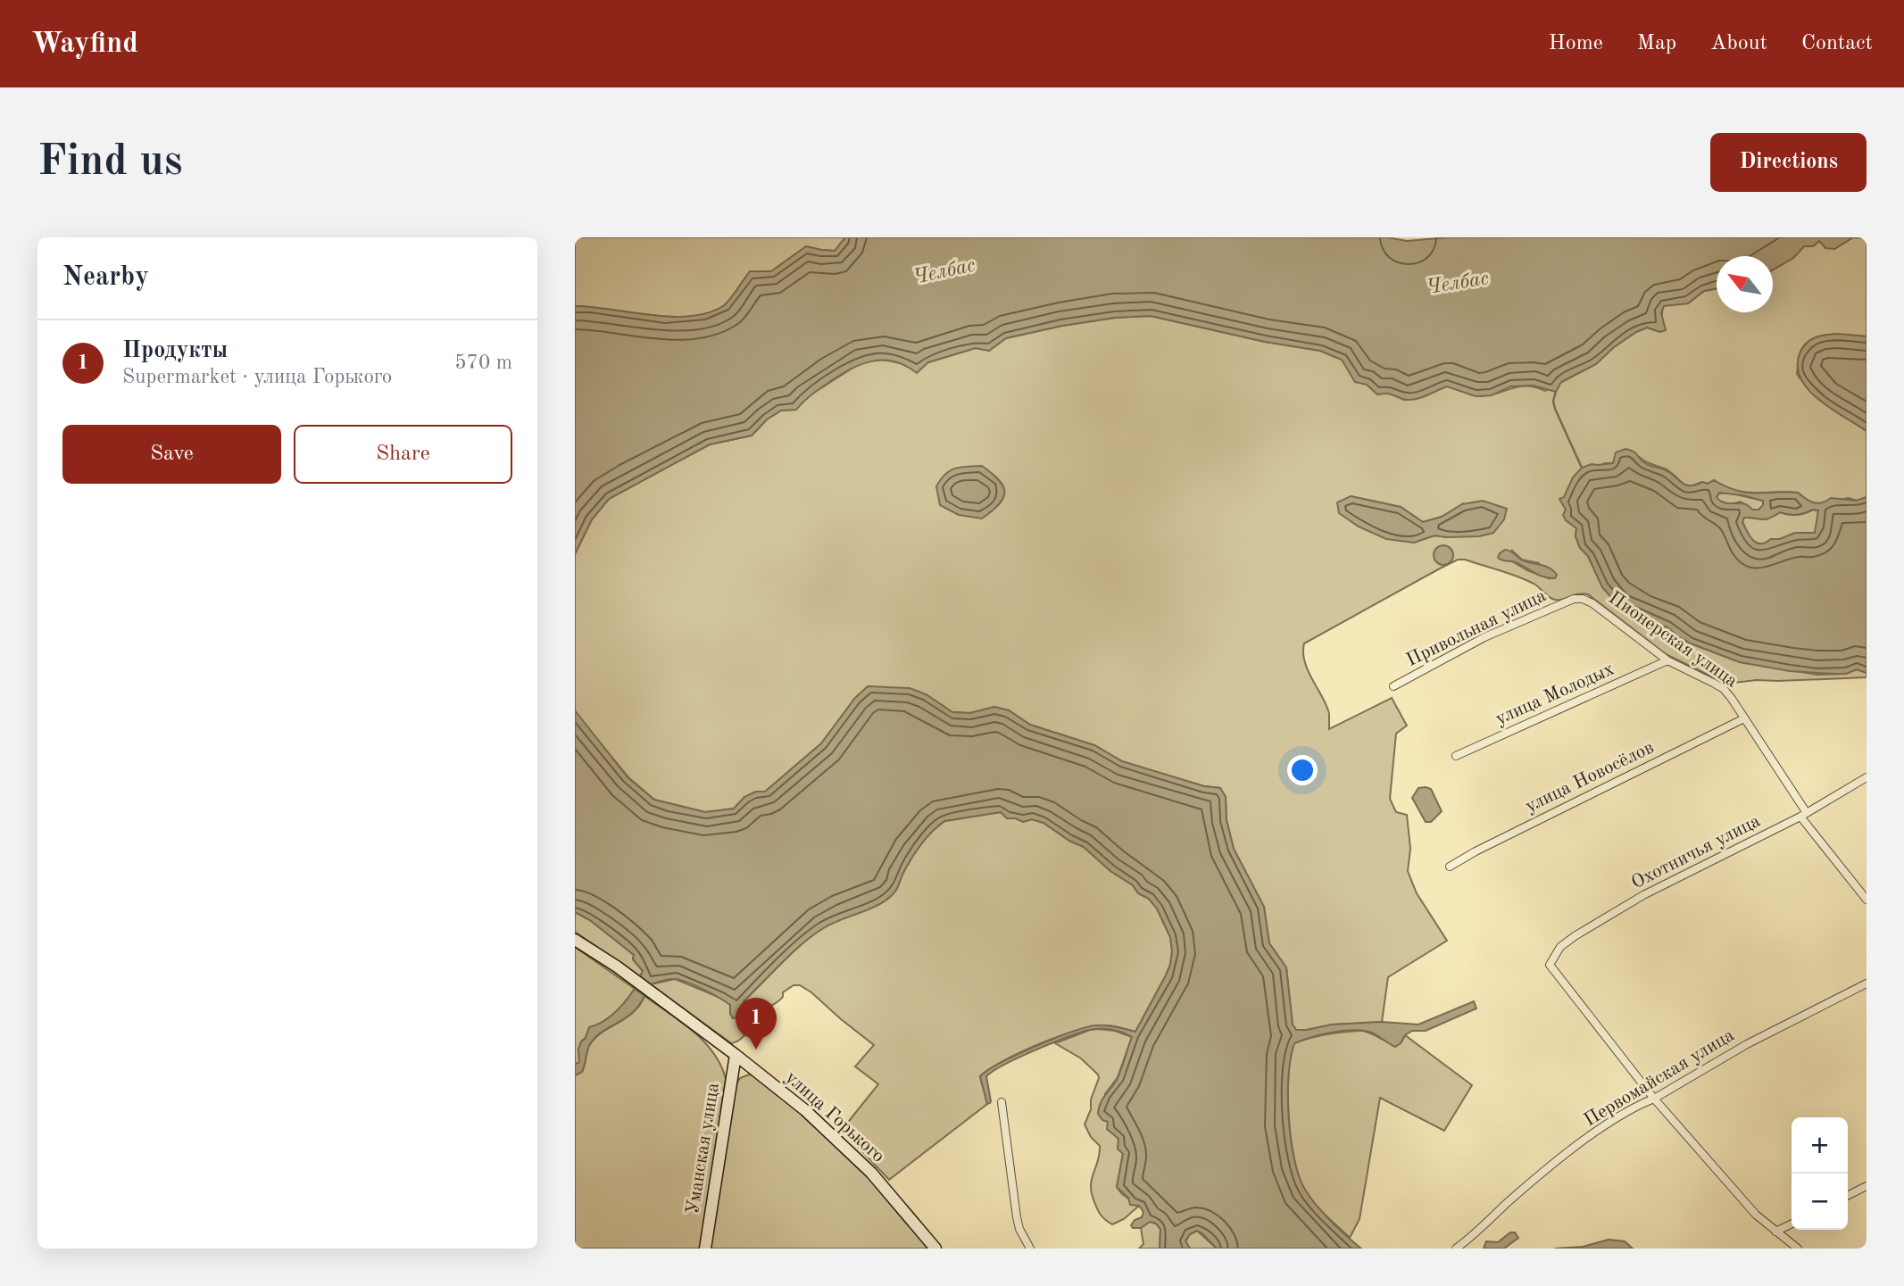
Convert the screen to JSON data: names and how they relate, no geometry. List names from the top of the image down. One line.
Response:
{"streets":{"main road":["улица Горького","Уманская улица"],"street":["Привольная улица","Пионерская улица","улица Молодых","улица Новосёлов","Охотничья улица","Первомайская улица"]},"crossings":[["Привольная улица","Пионерская улица"],["Пионерская улица","улица Молодых"],["Пионерская улица","улица Новосёлов"],["Пионерская улица","Охотничья улица"],["Охотничья улица","Первомайская улица"],["улица Горького","Уманская улица"]],"water":["Челбас"],"north":"top left","page":{"header":"Wayfind","nav":["Home","Map","About","Contact"],"buttons":["Directions",["Save","Share"]],"title":"Find us","heading":"Nearby","list":[{"mark":"1","name":"Продукты","note":"Supermarket · улица Горького","value":"570 m"}],"pins":"1","map_buttons":["+","−"]}}
